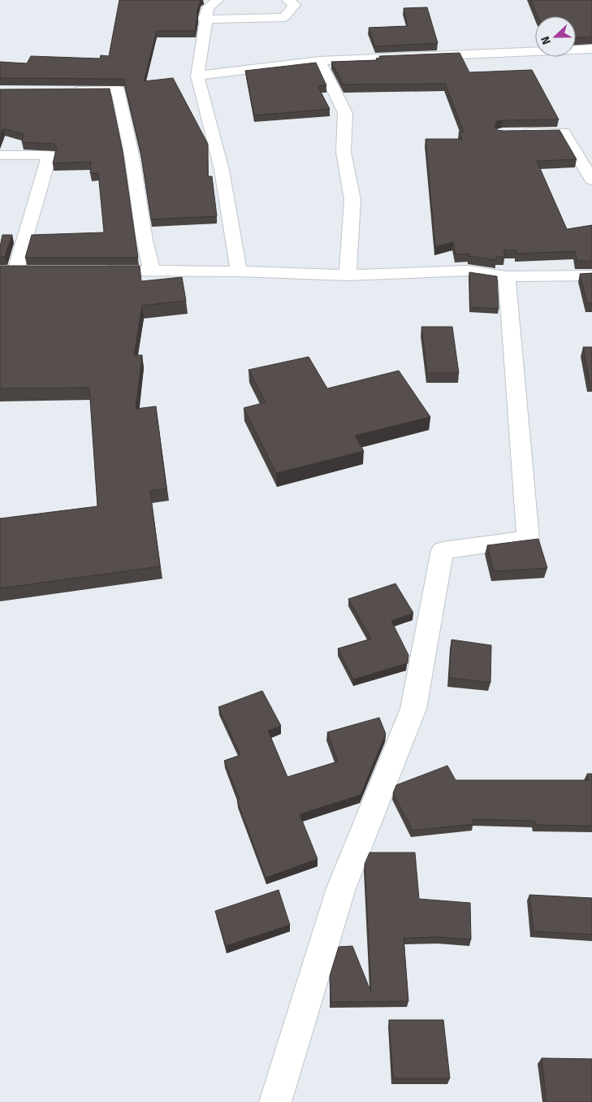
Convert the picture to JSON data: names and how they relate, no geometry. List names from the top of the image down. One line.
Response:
{"north":"left"}
